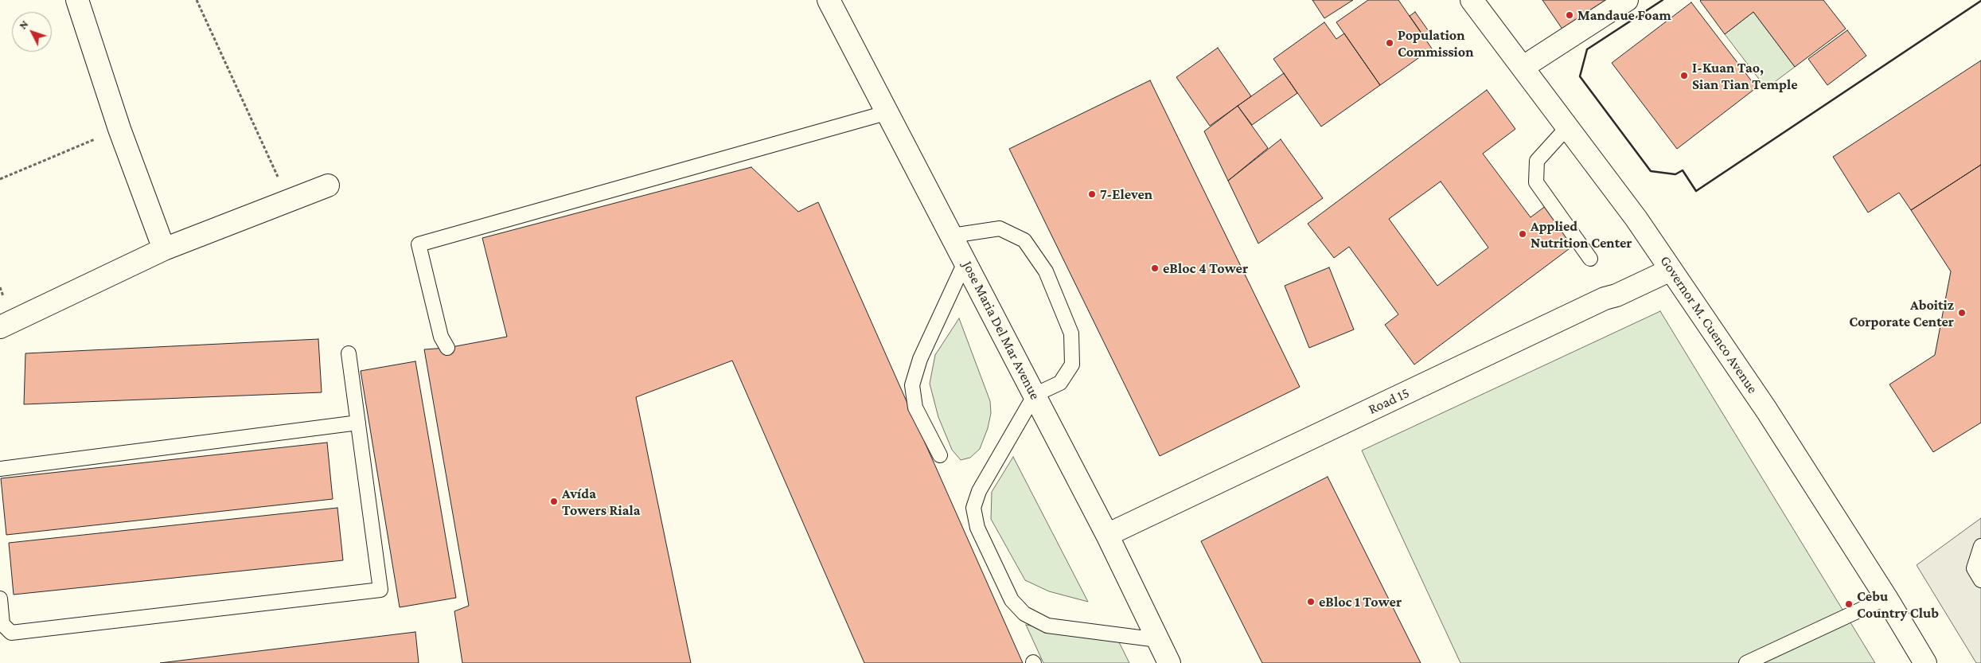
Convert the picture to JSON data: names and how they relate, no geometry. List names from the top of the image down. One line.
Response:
{"streets":{"street":["Governor M. Cuenco Avenue","Jose Maria Del Mar Avenue","Road 15"]},"crossings":[["Governor M. Cuenco Avenue","Road 15"],["Jose Maria Del Mar Avenue","Road 15"]],"places":["Mandaue Foam","Population Commission","I-Kuan Tao, Sian Tian Temple","7-Eleven","Applied Nutrition Center","eBloc 4 Tower","Aboitiz Corporate Center","Avída Towers Riala","eBloc 1 Tower","Cebu Country Club"],"north":"top left"}
